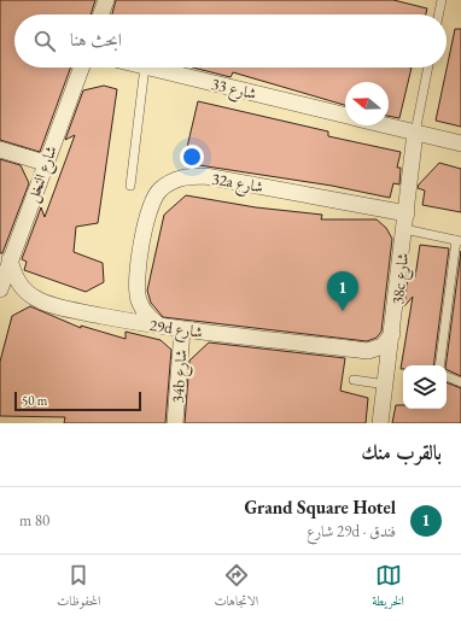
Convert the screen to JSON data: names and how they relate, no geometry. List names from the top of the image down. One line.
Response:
{"streets":{"street":["شارع 33","شارع النخل","32a شارع","38c شارع","29d شارع","34b شارع"]},"crossings":[["شارع 33","38c شارع"],["شارع النخل","29d شارع"],["32a شارع","38c شارع"],["32a شارع","29d شارع"],["29d شارع","34b شارع"]],"scale_bar":"50 m","north":"left","page":{"search":"ابحث هنا","pins":"1","scale":"50 m","heading":"بالقرب منك","list":[{"mark":"1","name":"Grand Square Hotel","note":"فندق · 29d شارع","value":"80 m"}],"nav":["الخريطة","الاتجاهات","المحفوظات"]}}
